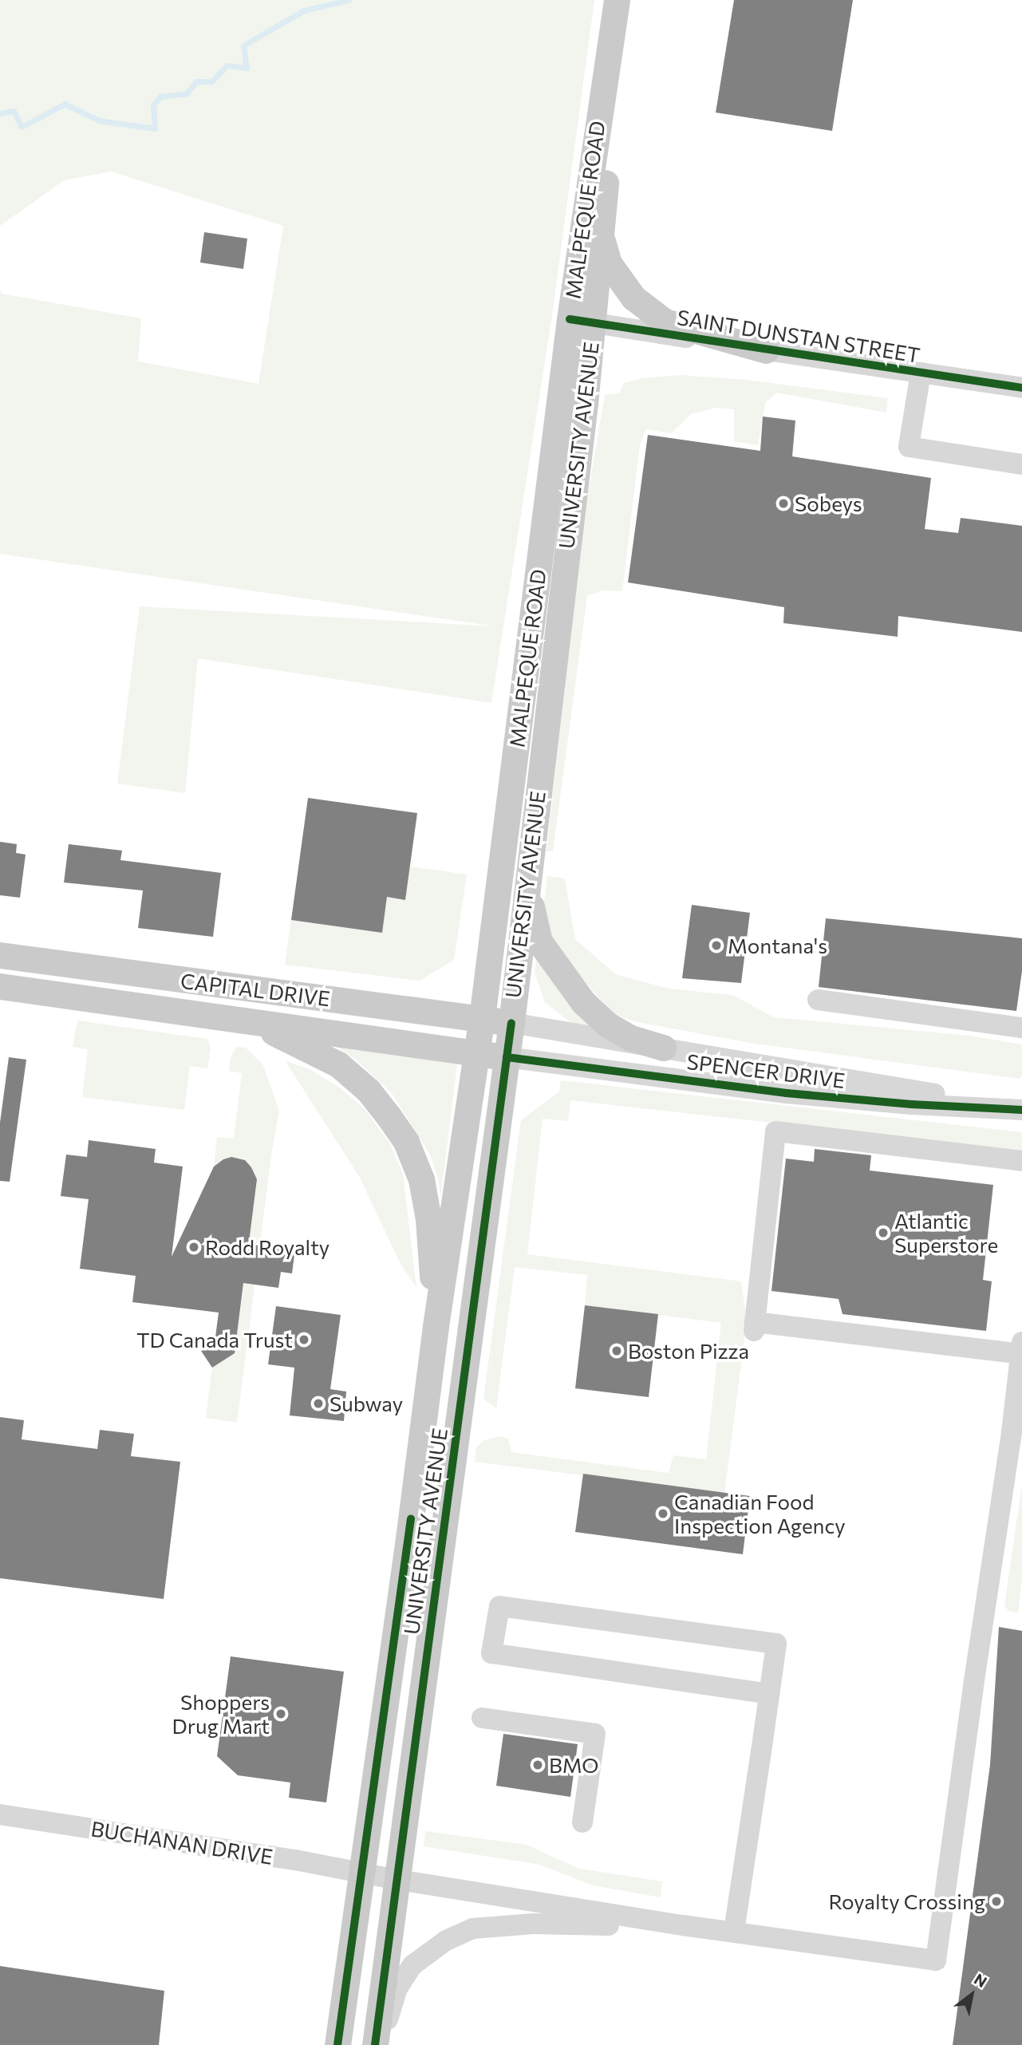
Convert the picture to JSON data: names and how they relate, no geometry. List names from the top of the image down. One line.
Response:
{"streets":{"main road":["MALPEQUE ROAD","UNIVERSITY AVENUE","CAPITAL DRIVE","SPENCER DRIVE"],"street":["SAINT DUNSTAN STREET","BUCHANAN DRIVE"]},"crossings":[["MALPEQUE ROAD","SAINT DUNSTAN STREET"],["MALPEQUE ROAD","UNIVERSITY AVENUE"],["MALPEQUE ROAD","CAPITAL DRIVE"],["SAINT DUNSTAN STREET","UNIVERSITY AVENUE"],["UNIVERSITY AVENUE","CAPITAL DRIVE"],["UNIVERSITY AVENUE","SPENCER DRIVE"],["UNIVERSITY AVENUE","BUCHANAN DRIVE"],["CAPITAL DRIVE","SPENCER DRIVE"]],"places":["Sobeys","Montana's","Atlantic Superstore","Rodd Royalty","TD Canada Trust","Boston Pizza","Subway","Canadian Food Inspection Agency","Shoppers Drug Mart","BMO","Royalty Crossing"],"north":"top right"}
